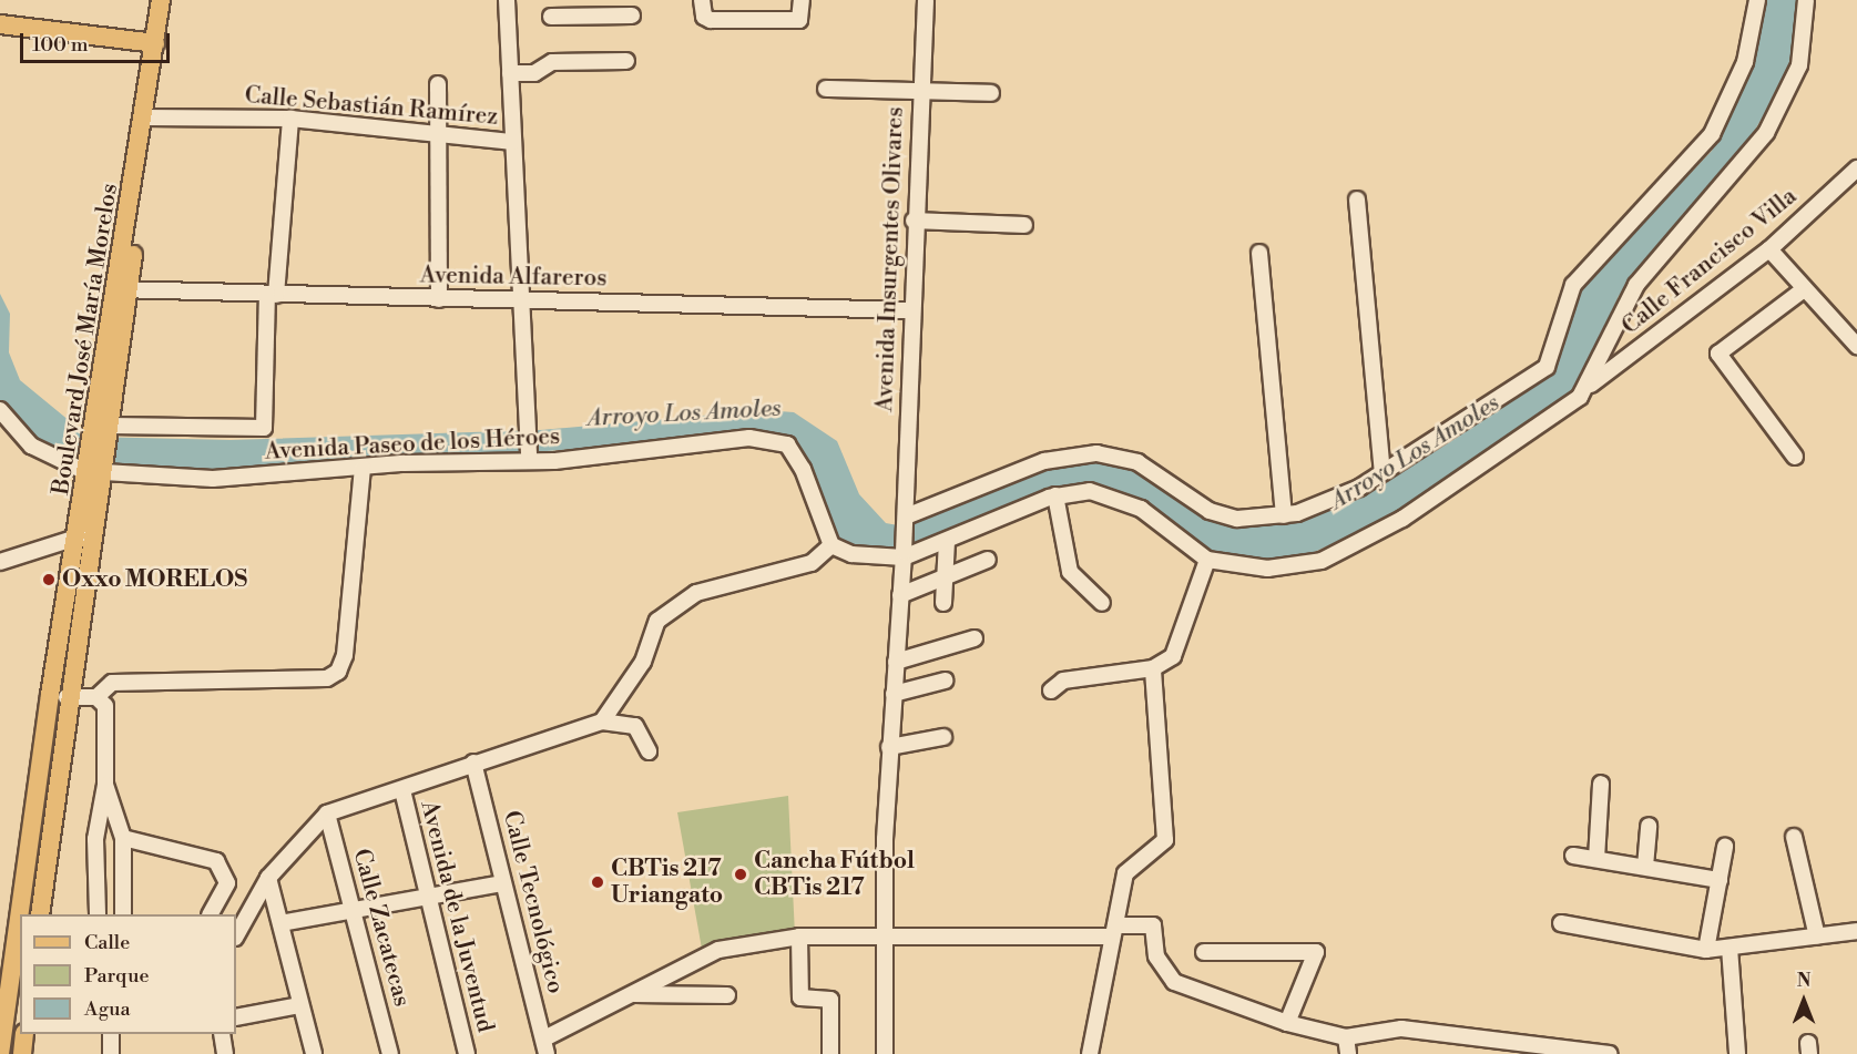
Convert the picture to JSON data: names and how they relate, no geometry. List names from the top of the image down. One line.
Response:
{"streets":{"main road":["Boulevard José María Morelos"],"street":["Calle Sebastián Ramírez","Avenida Insurgentes Olivares","Calle Francisco Villa","Avenida Alfareros","Avenida Paseo de los Héroes","Calle Tecnológico","Avenida de la Juventud","Calle Zacatecas"]},"crossings":[["Calle Sebastián Ramírez","Boulevard José María Morelos"],["Avenida Insurgentes Olivares","Avenida Alfareros"],["Avenida Alfareros","Boulevard José María Morelos"],["Avenida Alfareros","Avenida Paseo de los Héroes"],["Boulevard José María Morelos","Avenida Paseo de los Héroes"]],"water":["Arroyo Los Amoles"],"places":["Oxxo MORELOS","Cancha Fútbol CBTis 217","CBTis 217 Uriangato"],"legend":["Calle","Parque","Agua"],"scale_bar":"100 m","north":"top"}
